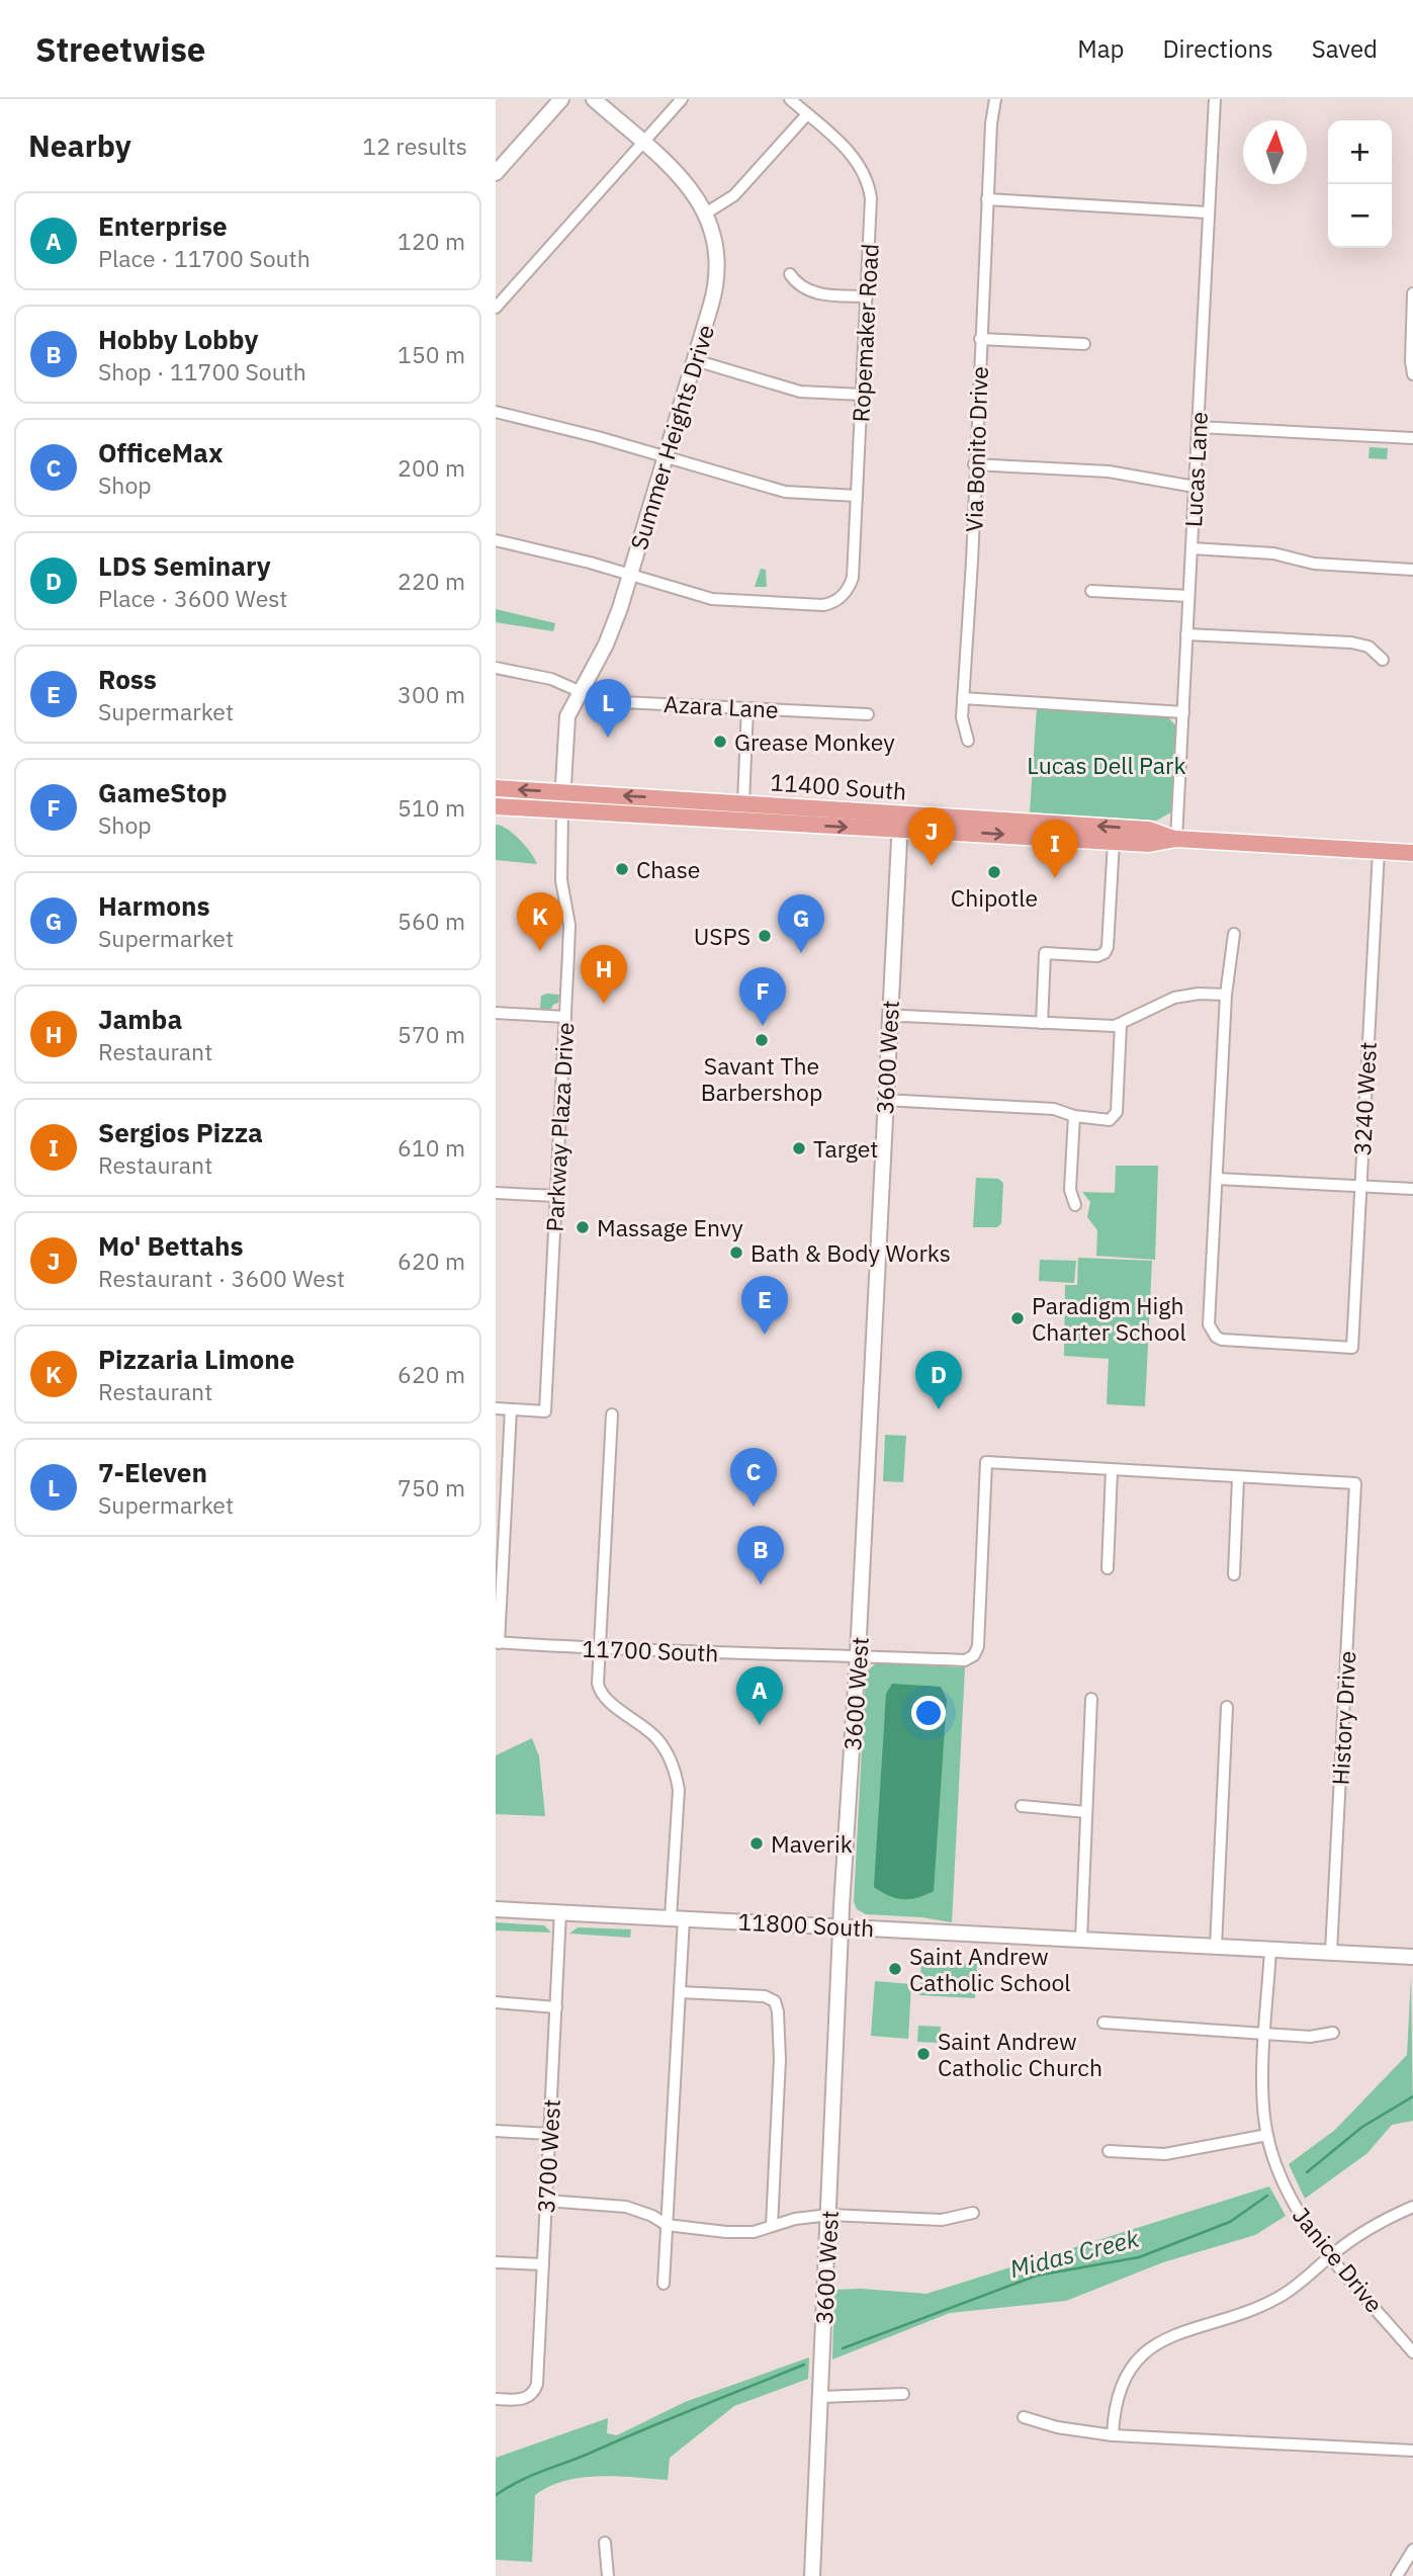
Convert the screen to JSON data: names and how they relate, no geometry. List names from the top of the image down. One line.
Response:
{"streets":{"main road":["Summer Heights Drive","11400 South","3600 West","11800 South"],"street":["Ropemaker Road","Via Bonito Drive","Lucas Lane","Azara Lane","3240 West","Parkway Plaza Drive","11700 South","History Drive","3700 West","Janice Drive"]},"crossings":[["Ropemaker Road","Summer Heights Drive"],["Summer Heights Drive","Azara Lane"],["Summer Heights Drive","11400 South"],["Summer Heights Drive","Parkway Plaza Drive"],["Lucas Lane","11400 South"],["11400 South","3600 West"],["11400 South","3240 West"],["11400 South","Parkway Plaza Drive"],["3600 West","11700 South"],["3600 West","11800 South"],["History Drive","11800 South"],["11800 South","3700 West"],["11800 South","Janice Drive"]],"water":["Midas Creek"],"parks":["Lucas Dell Park"],"places":["Grease Monkey","Chase","Chipotle","USPS","Savant The Barbershop","Target","Massage Envy","Bath & Body Works","Paradigm High Charter School","Maverik","Saint Andrew Catholic School","Saint Andrew Catholic Church"],"north":"top","page":{"header":"Streetwise","nav":["Map","Directions","Saved"],"heading":["Nearby","12 results"],"map_buttons":["+","−"],"list":[{"mark":"A","name":"Enterprise","note":"Place · 11700 South","value":"120 m"},{"mark":"B","name":"Hobby Lobby","note":"Shop · 11700 South","value":"150 m"},{"mark":"C","name":"OfficeMax","note":"Shop","value":"200 m"},{"mark":"D","name":"LDS Seminary","note":"Place · 3600 West","value":"220 m"},{"mark":"E","name":"Ross","note":"Supermarket","value":"300 m"},{"mark":"F","name":"GameStop","note":"Shop","value":"510 m"},{"mark":"G","name":"Harmons","note":"Supermarket","value":"560 m"},{"mark":"H","name":"Jamba","note":"Restaurant","value":"570 m"},{"mark":"I","name":"Sergios Pizza","note":"Restaurant","value":"610 m"},{"mark":"J","name":"Mo' Bettahs","note":"Restaurant · 3600 West","value":"620 m"},{"mark":"K","name":"Pizzaria Limone","note":"Restaurant","value":"620 m"},{"mark":"L","name":"7-Eleven","note":"Supermarket","value":"750 m"}],"pins":["L","J","I","K","G","H","F","E","D","C","B","A"]}}
